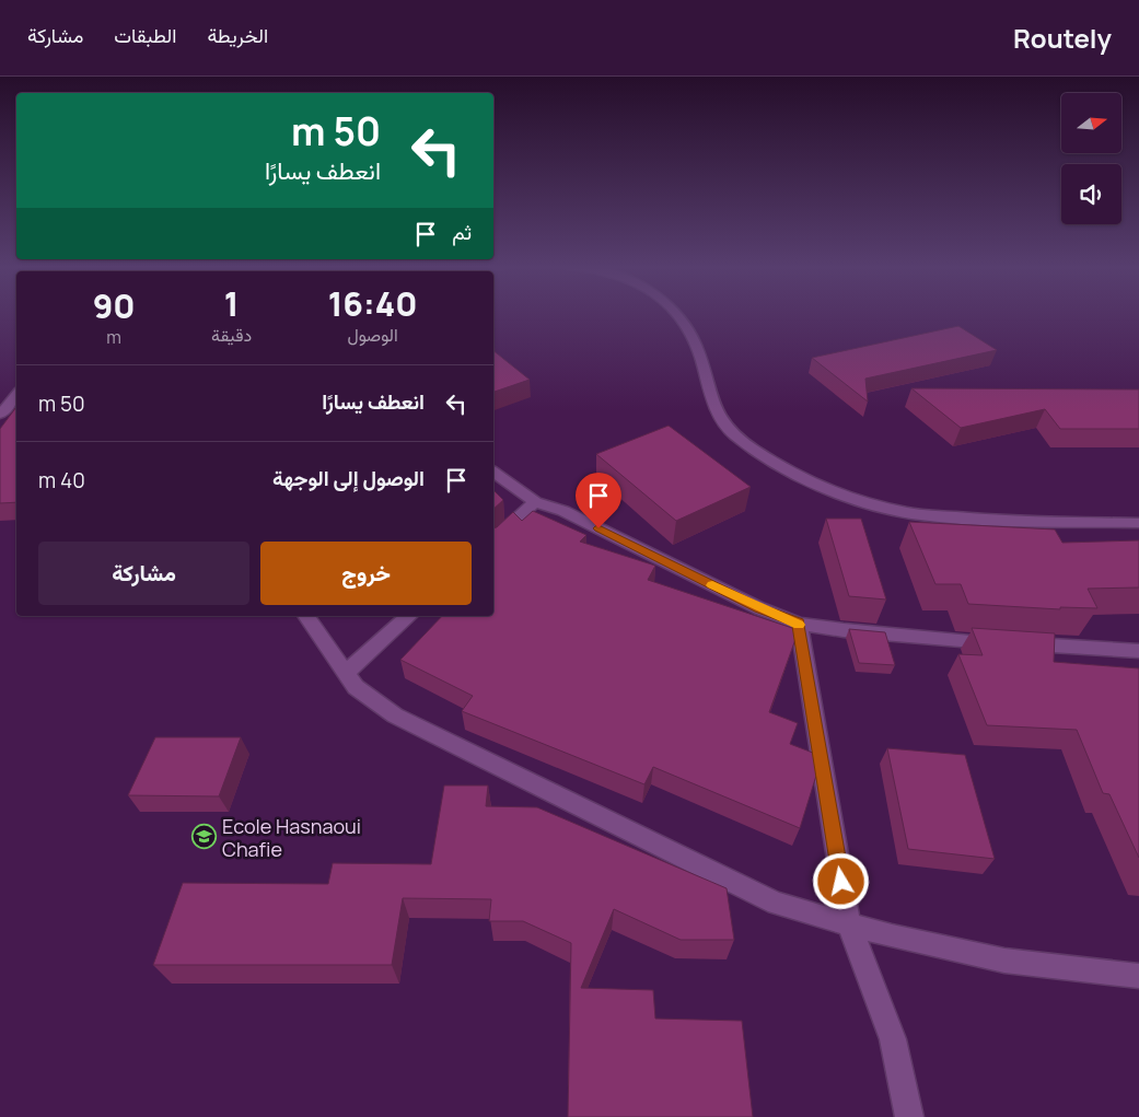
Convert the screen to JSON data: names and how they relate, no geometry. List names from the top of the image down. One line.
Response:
{"places":{"school or university":["Ecole Hasnaoui Chafie"]},"north":"right","page":{"header":"Routely","nav":["الخريطة","الطبقات","مشاركة"],"turn":["50 m","انعطف يسارًا"],"then":"ثم","eta":["16:40","الوصول","1","دقيقة","90","m"],"list":[{"name":"انعطف يسارًا","value":"50 m"},{"name":"الوصول إلى الوجهة","value":"40 m"}],"buttons":["خروج","مشاركة"]}}
